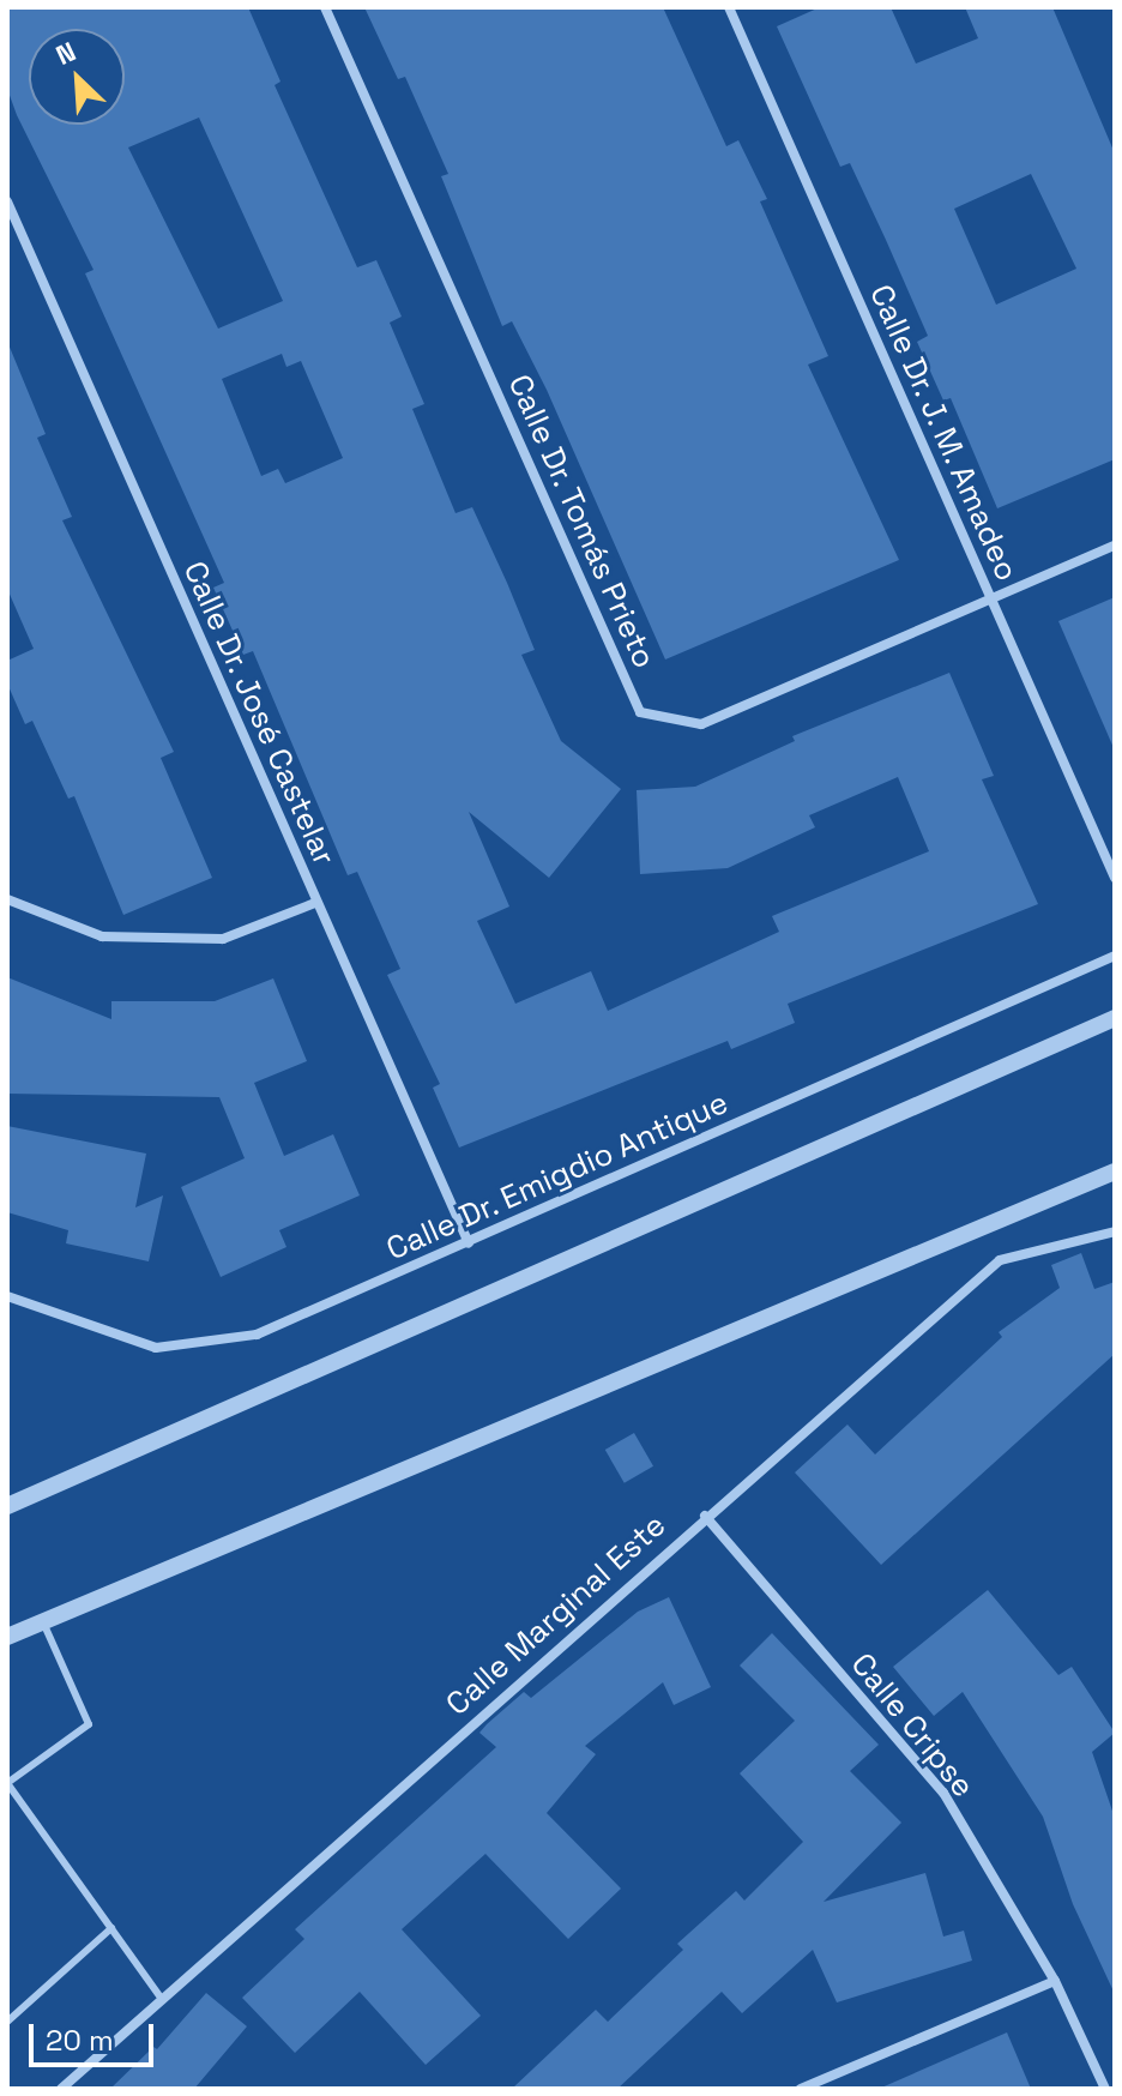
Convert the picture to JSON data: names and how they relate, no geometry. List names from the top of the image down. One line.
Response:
{"streets":{"street":["Calle Dr. J. M. Amadeo","Calle Dr. Tomás Prieto","Calle Dr. José Castelar","Calle Dr. Emigdio Antique","Calle Marginal Este","Calle Cripse"]},"crossings":[["Calle Dr. J. M. Amadeo","Calle Dr. Tomás Prieto"],["Calle Dr. José Castelar","Calle Dr. Emigdio Antique"],["Calle Marginal Este","Calle Cripse"]],"scale_bar":"20 m","north":"top left"}
